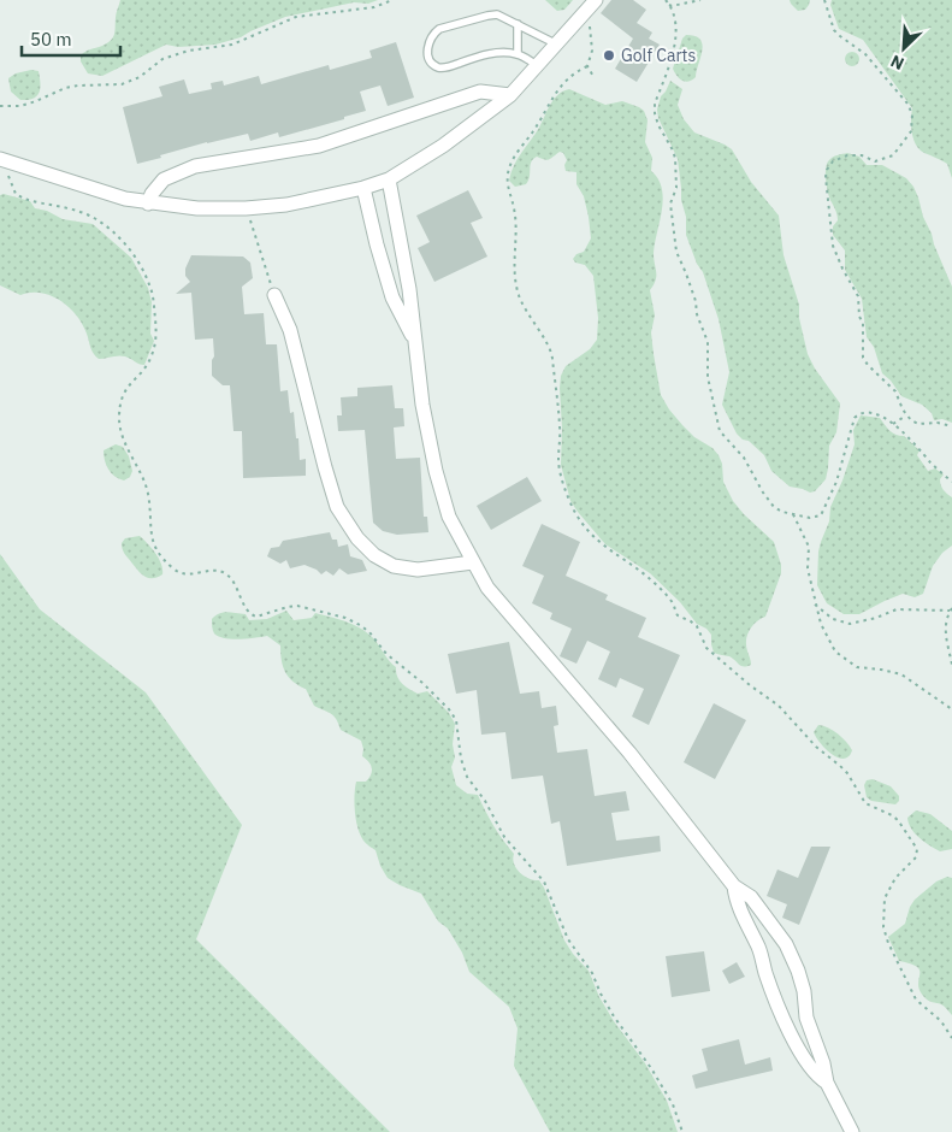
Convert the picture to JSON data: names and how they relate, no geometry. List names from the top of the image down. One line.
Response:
{"places":["Golf Carts"],"scale_bar":"50 m","north":"bottom left"}
